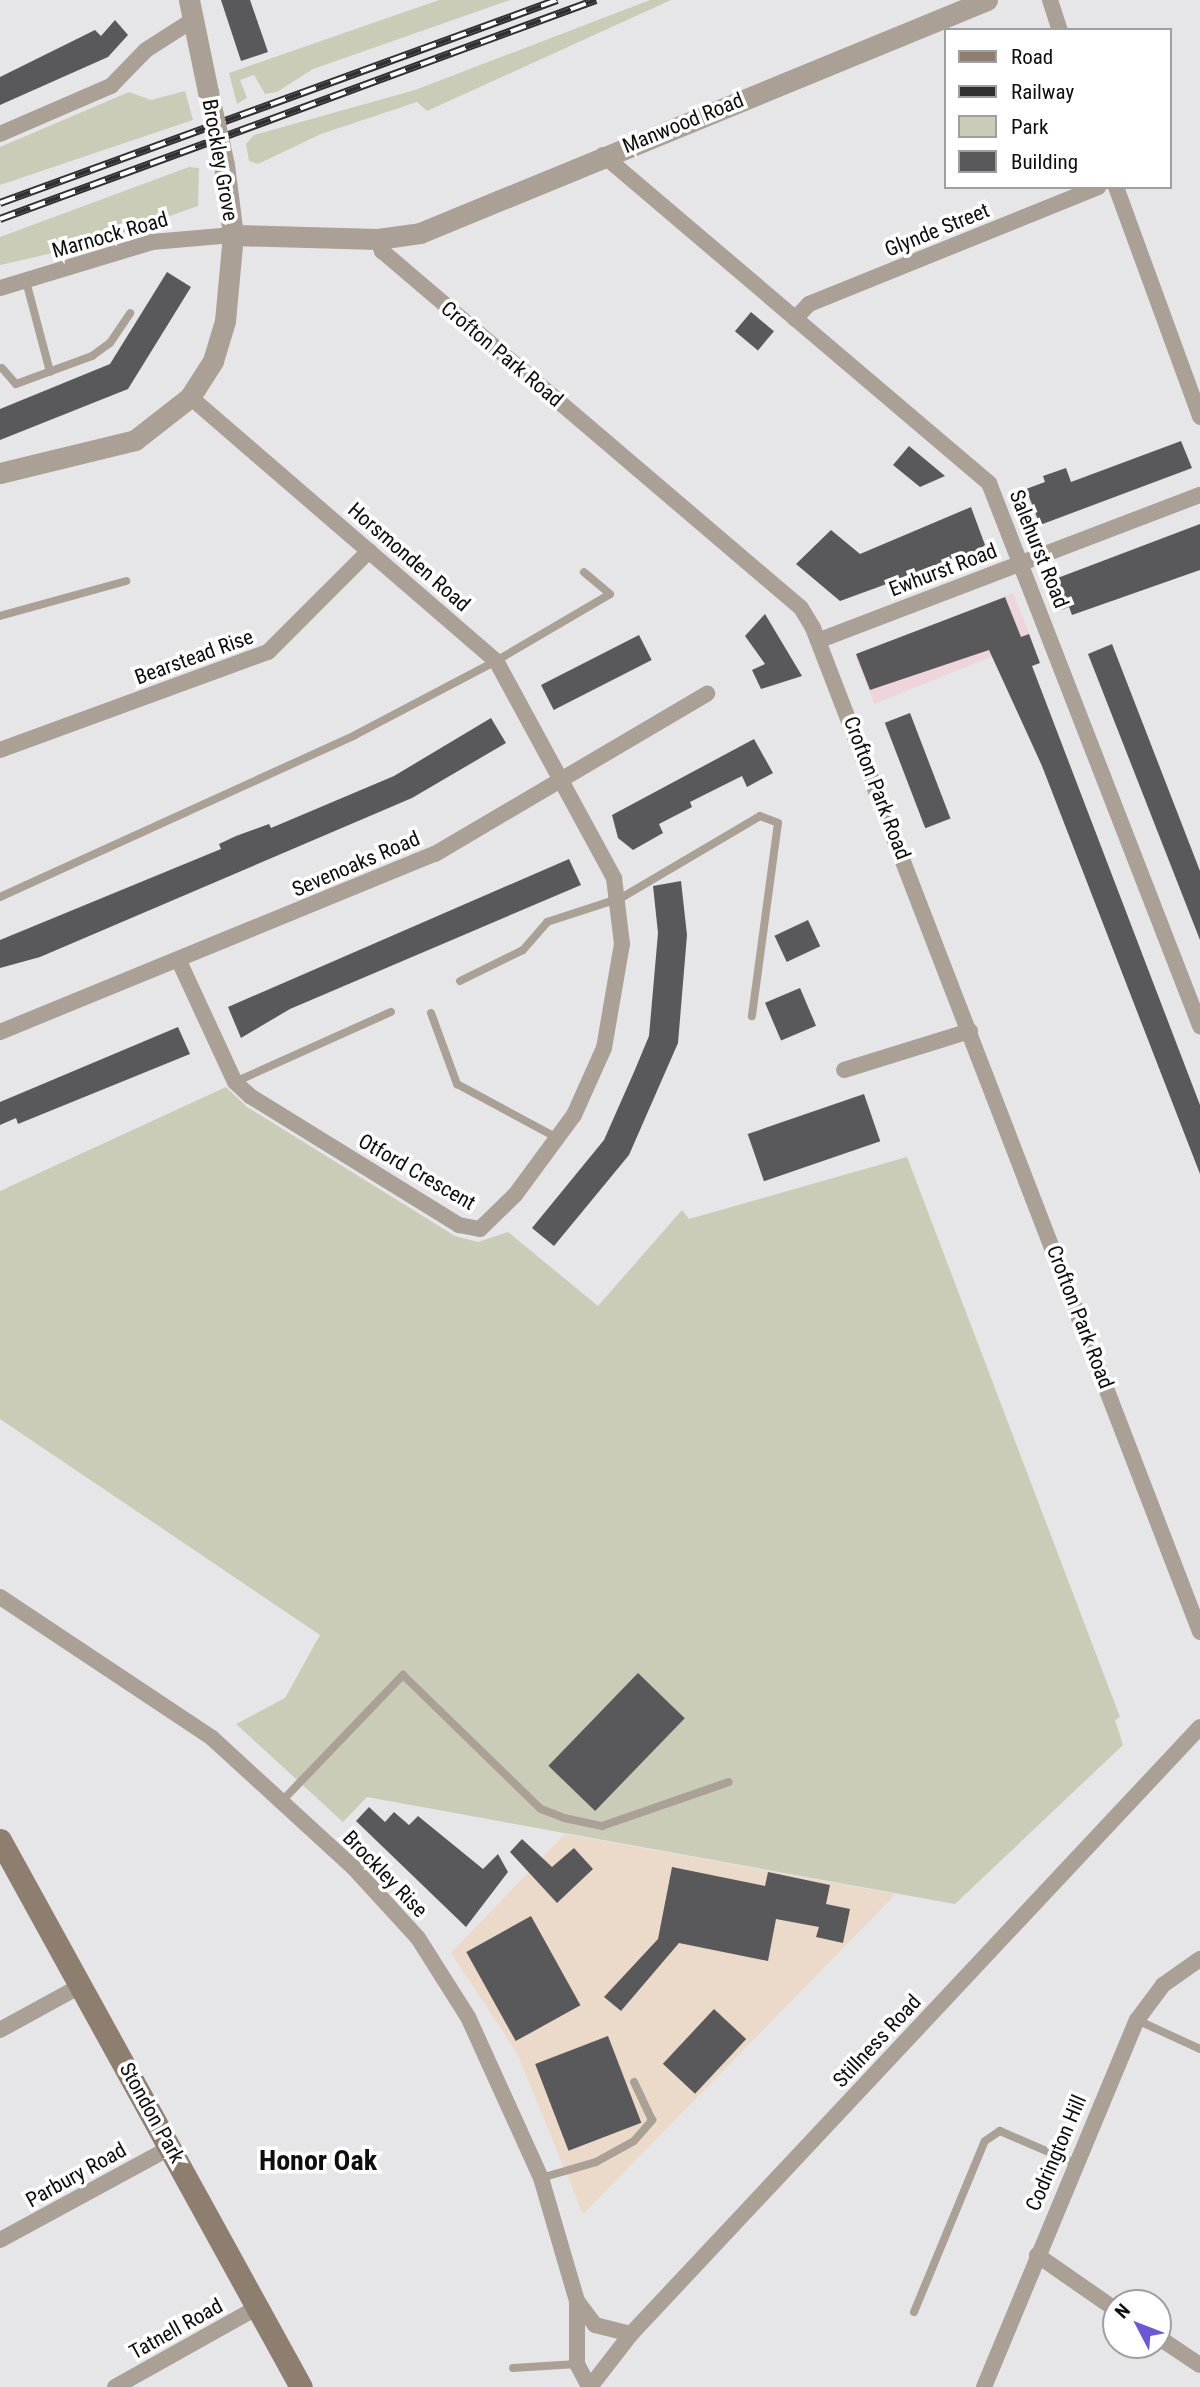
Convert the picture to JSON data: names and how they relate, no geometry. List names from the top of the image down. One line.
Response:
{"streets":{"main road":["Stondon Park"],"street":["Manwood Road","Brockley Grove","Glynde Street","Marnock Road","Crofton Park Road","Salehurst Road","Horsmonden Road","Ewhurst Road","Bearstead Rise","Sevenoaks Road","Otford Crescent","Brockley Rise","Stillness Road","Codrington Hill","Parbury Road","Tatnell Road"]},"crossings":[["Manwood Road","Crofton Park Road"],["Manwood Road","Salehurst Road"],["Brockley Grove","Marnock Road"],["Brockley Grove","Horsmonden Road"],["Glynde Street","Salehurst Road"],["Crofton Park Road","Ewhurst Road"],["Salehurst Road","Ewhurst Road"],["Horsmonden Road","Bearstead Rise"],["Horsmonden Road","Sevenoaks Road"],["Brockley Rise","Stillness Road"],["Stondon Park","Parbury Road"],["Stondon Park","Tatnell Road"]],"districts":["Honor Oak"],"legend":["Road","Railway","Park","Building"],"north":"top left"}
